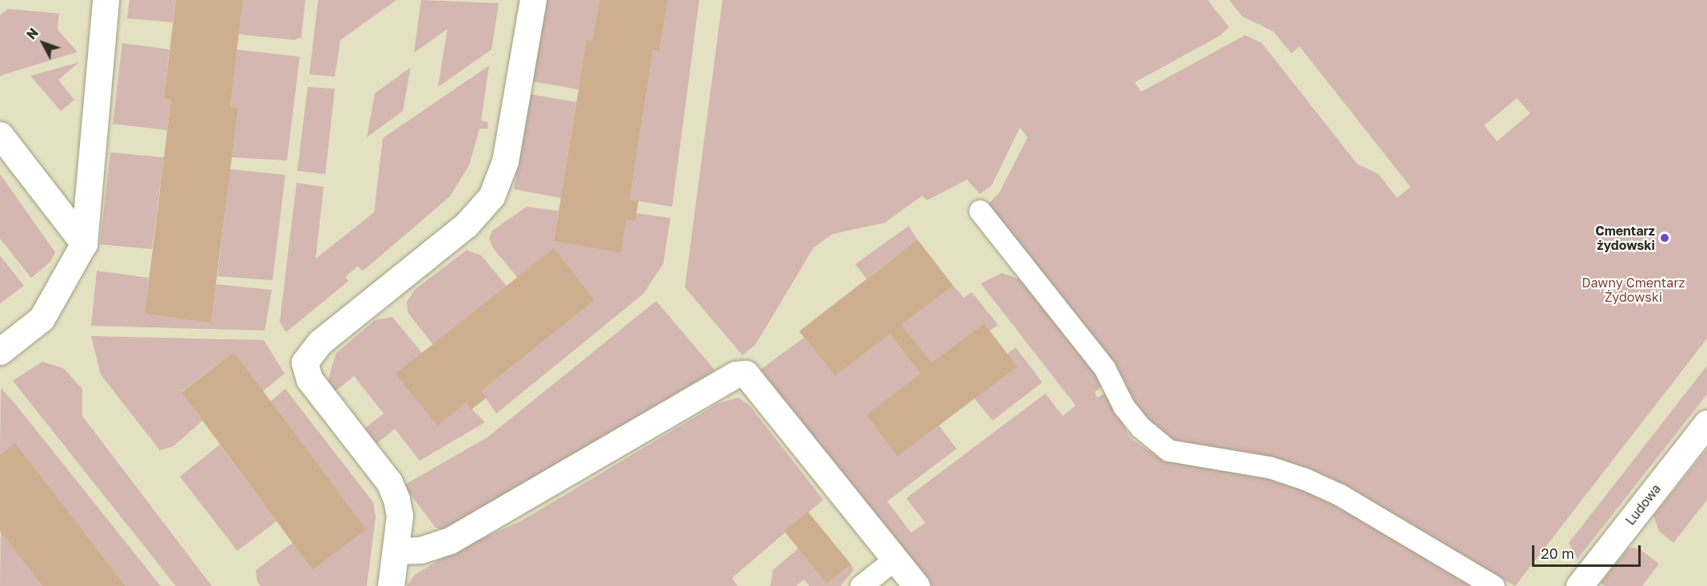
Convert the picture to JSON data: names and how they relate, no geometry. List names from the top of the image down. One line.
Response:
{"streets":{"street":["Ludowa"]},"parks":["Dawny Cmentarz Żydowski"],"places":["Cmentarz żydowski"],"scale_bar":"20 m","north":"top left"}
